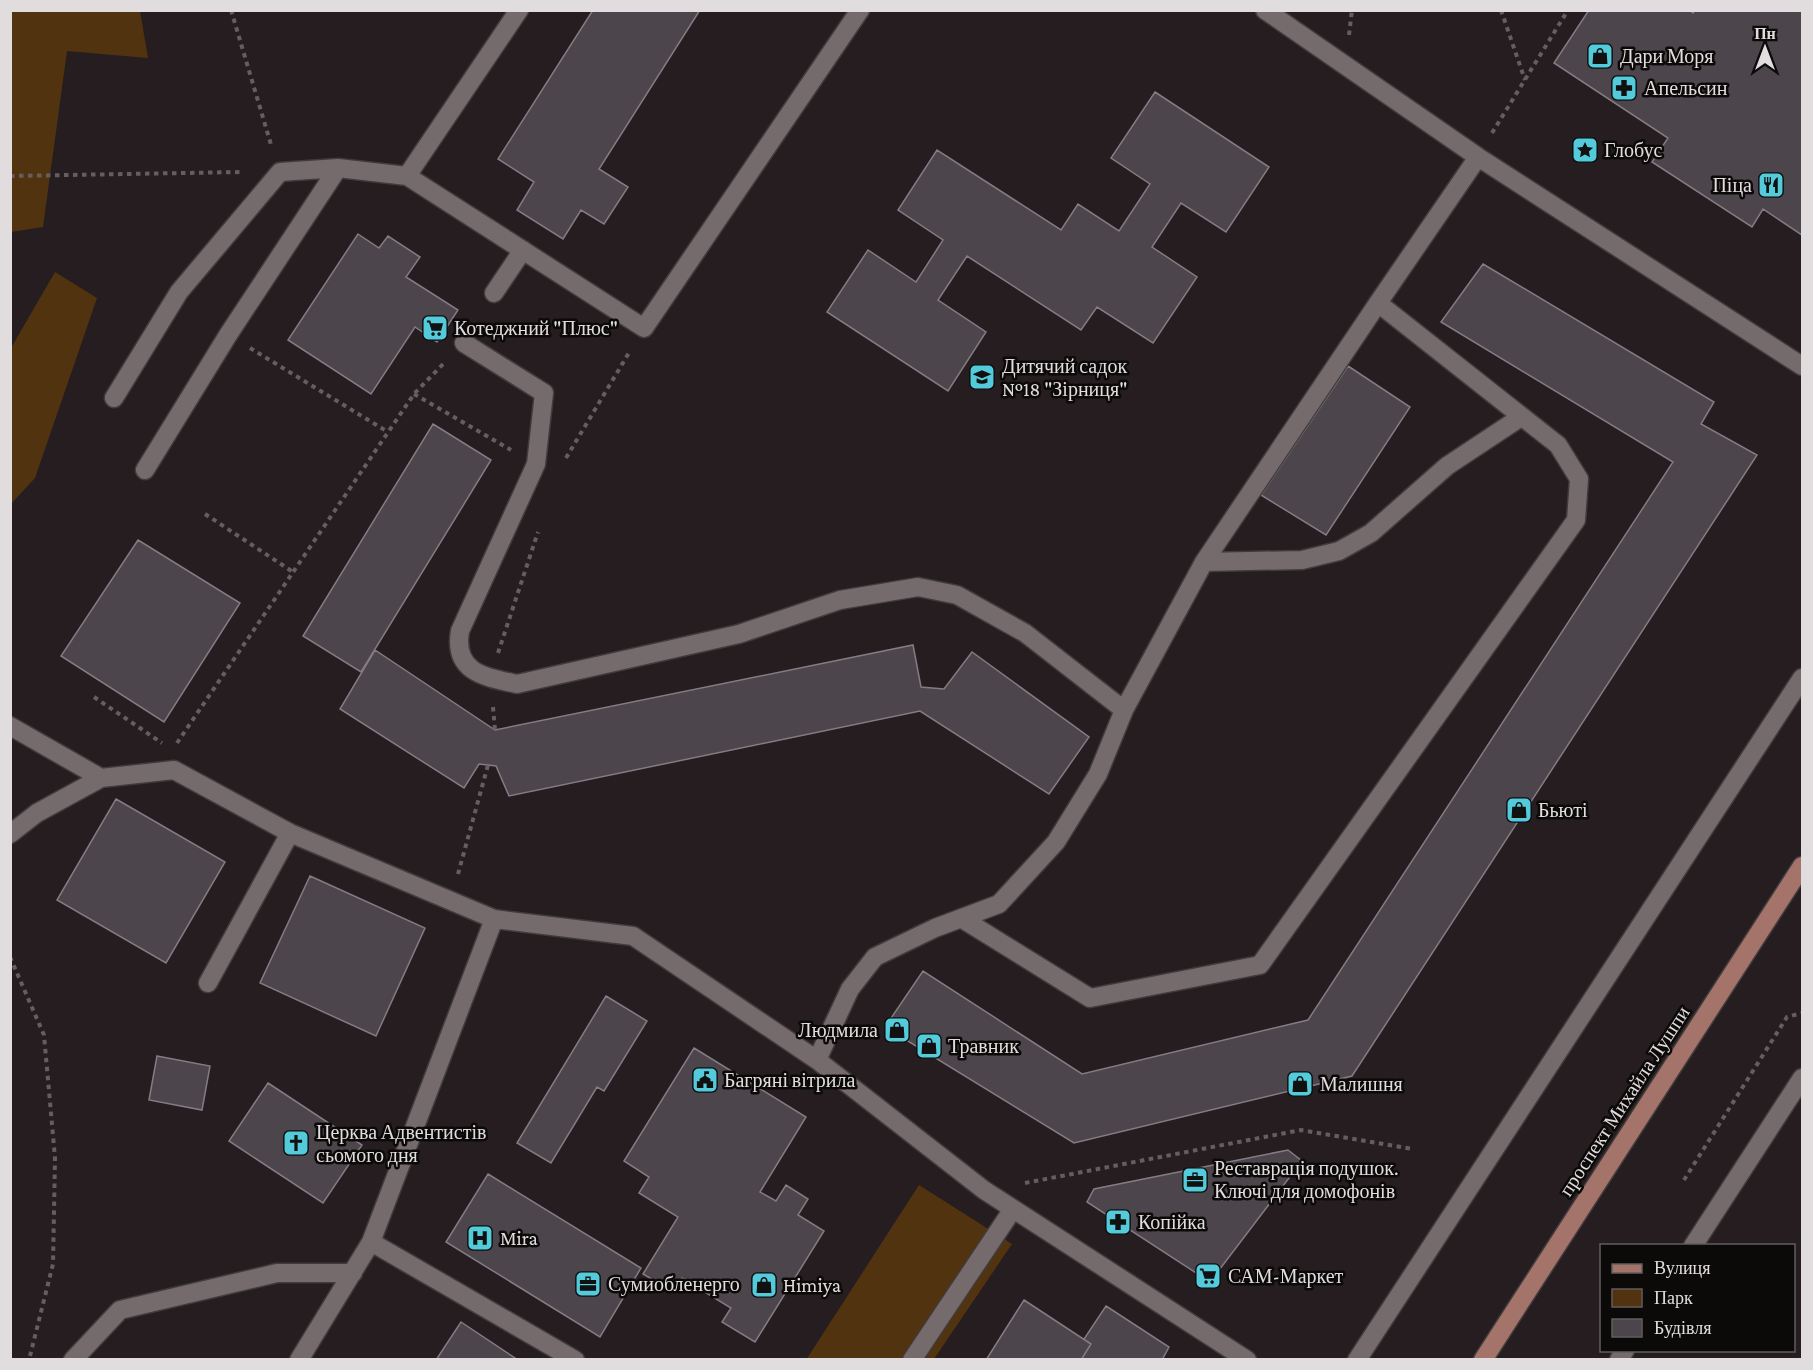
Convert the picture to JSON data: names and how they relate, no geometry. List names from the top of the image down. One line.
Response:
{"streets":{"main road":["проспект Михайла Лушпи"]},"places":{"shop":["Дари Моря","Бьюті","Людмила","Травник","Малишня","Himiya"],"pharmacy":["Апельсин","Копійка"],"place":["Глобус"],"restaurant":["Піца"],"supermarket":["Котеджний \"Плюс\"","САМ-Маркет"],"school or university":["Дитячий садок №18 \"Зірниця\""],"public building":["Багряні вітрила"],"church":["Церква Адвентистів сьомого дня"],"office":["Реставрація подушок. Ключі для домофонів","Сумиобленерго"],"hospital":["Mira"]},"legend":["Вулиця","Парк","Будівля"],"north":"top"}
